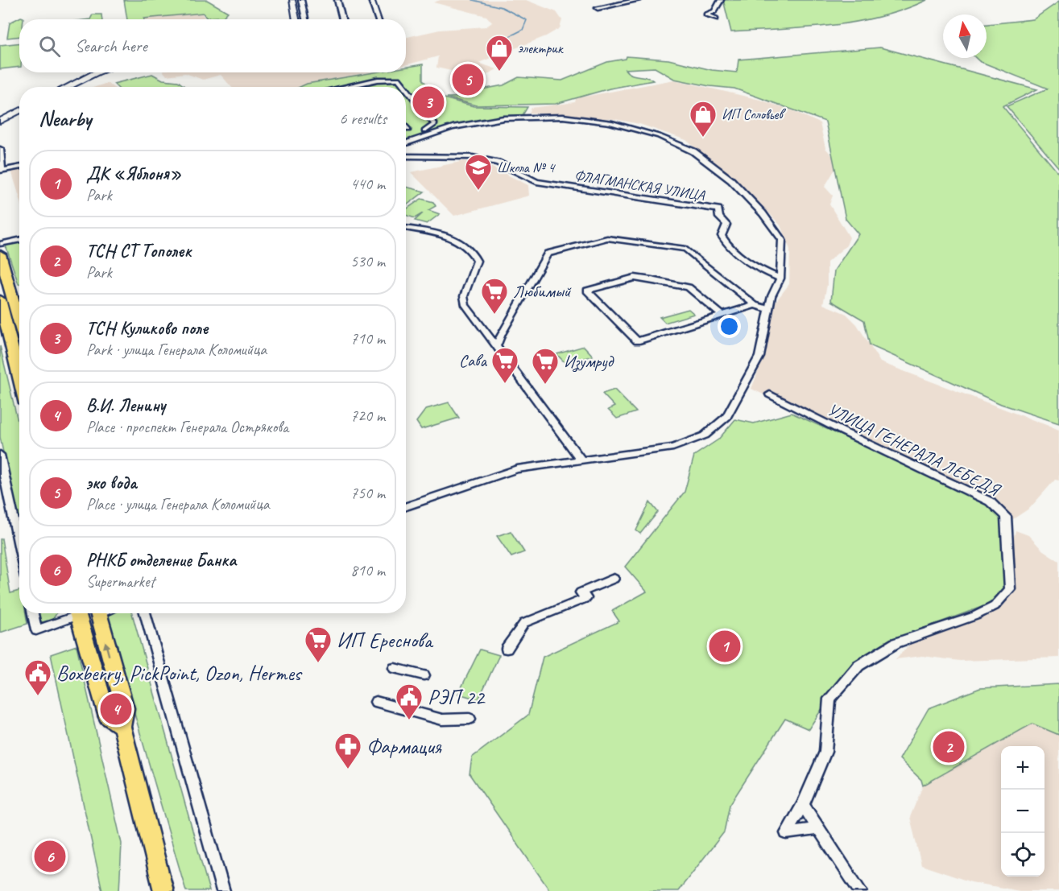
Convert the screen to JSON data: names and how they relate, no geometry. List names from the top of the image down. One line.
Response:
{"streets":{"street":["ФЛАГМАНСКАЯ УЛИЦА","УЛИЦА ГЕНЕРАЛА ЛЕБЕДЯ"]},"places":{"shop":["электрик","ИП Соловьев"],"school or university":["Школа № 4"],"supermarket":["Любимый","Сава","Изумруд","ИП Ереснова"],"public building":["Boxberry, PickPoint, Ozon, Hermes","РЭП 22"],"pharmacy":["Фармация"]},"north":"top","page":{"search":"Search here","pins":["5","3","1","4","2","6"],"heading":["Nearby","6 results"],"list":[{"mark":"1","name":"ДК «Яблоня»","note":"Park","value":"440 m"},{"mark":"2","name":"ТСН СТ Тополек","note":"Park","value":"530 m"},{"mark":"3","name":"ТСН Куликово поле","note":"Park · улица Генерала Коломийца","value":"710 m"},{"mark":"4","name":"В.И. Ленину","note":"Place · проспект Генерала Острякова","value":"720 m"},{"mark":"5","name":"эко вода","note":"Place · улица Генерала Коломийца","value":"750 m"},{"mark":"6","name":"РНКБ отделение Банка","note":"Supermarket","value":"810 m"}],"map_buttons":["+","−"]}}
